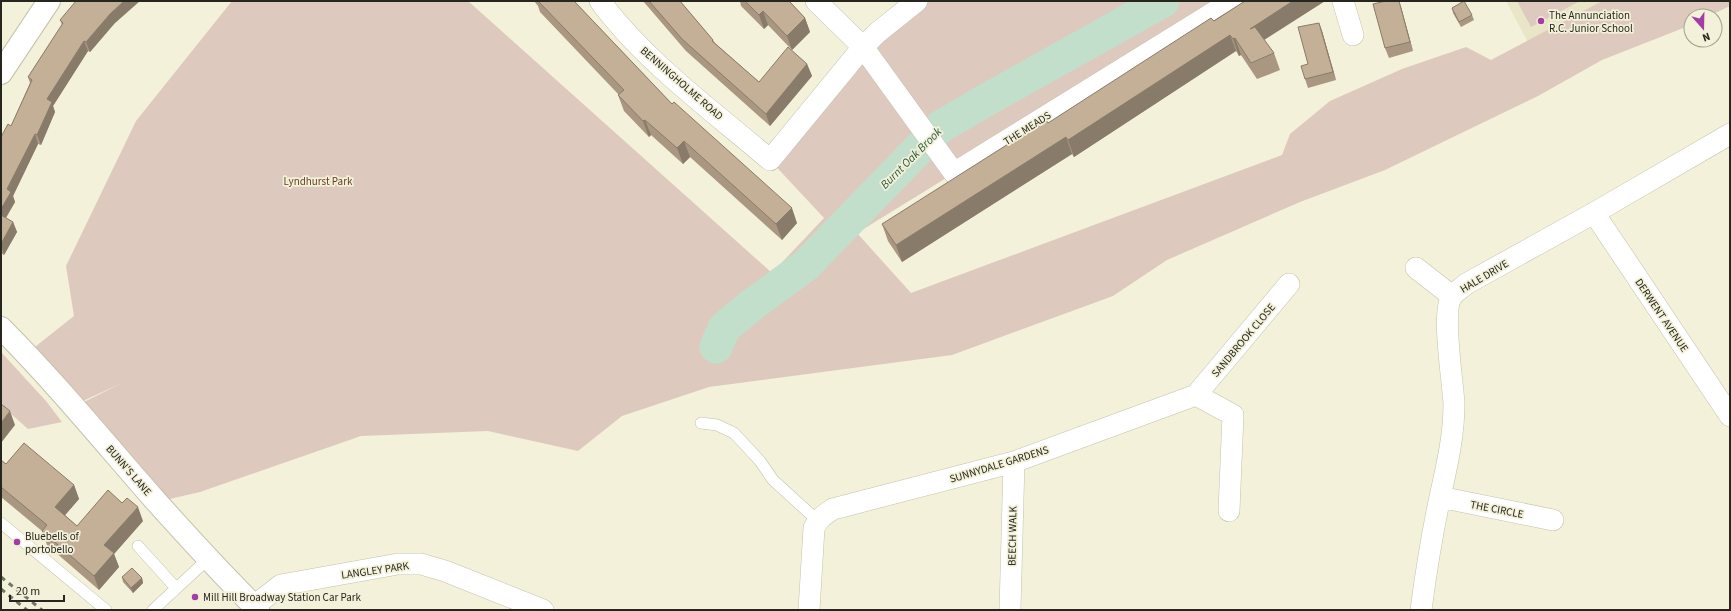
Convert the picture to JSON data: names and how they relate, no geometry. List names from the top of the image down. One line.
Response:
{"streets":{"street":["BENNINGHOLME ROAD","THE MEADS","HALE DRIVE","DERWENT AVENUE","SANDBROOK CLOSE","SUNNYDALE GARDENS","BUNN'S LANE","THE CIRCLE","BEECH WALK","LANGLEY PARK"]},"crossings":[["BENNINGHOLME ROAD","THE MEADS"],["HALE DRIVE","DERWENT AVENUE"],["HALE DRIVE","THE CIRCLE"],["SANDBROOK CLOSE","SUNNYDALE GARDENS"],["SUNNYDALE GARDENS","BEECH WALK"],["BUNN'S LANE","LANGLEY PARK"]],"water":["Burnt Oak Brook"],"parks":["Lyndhurst Park"],"places":["The Annunciation R.C. Junior School","Bluebells of portobello","Mill Hill Broadway Station Car Park"],"scale_bar":"20 m","north":"bottom"}
